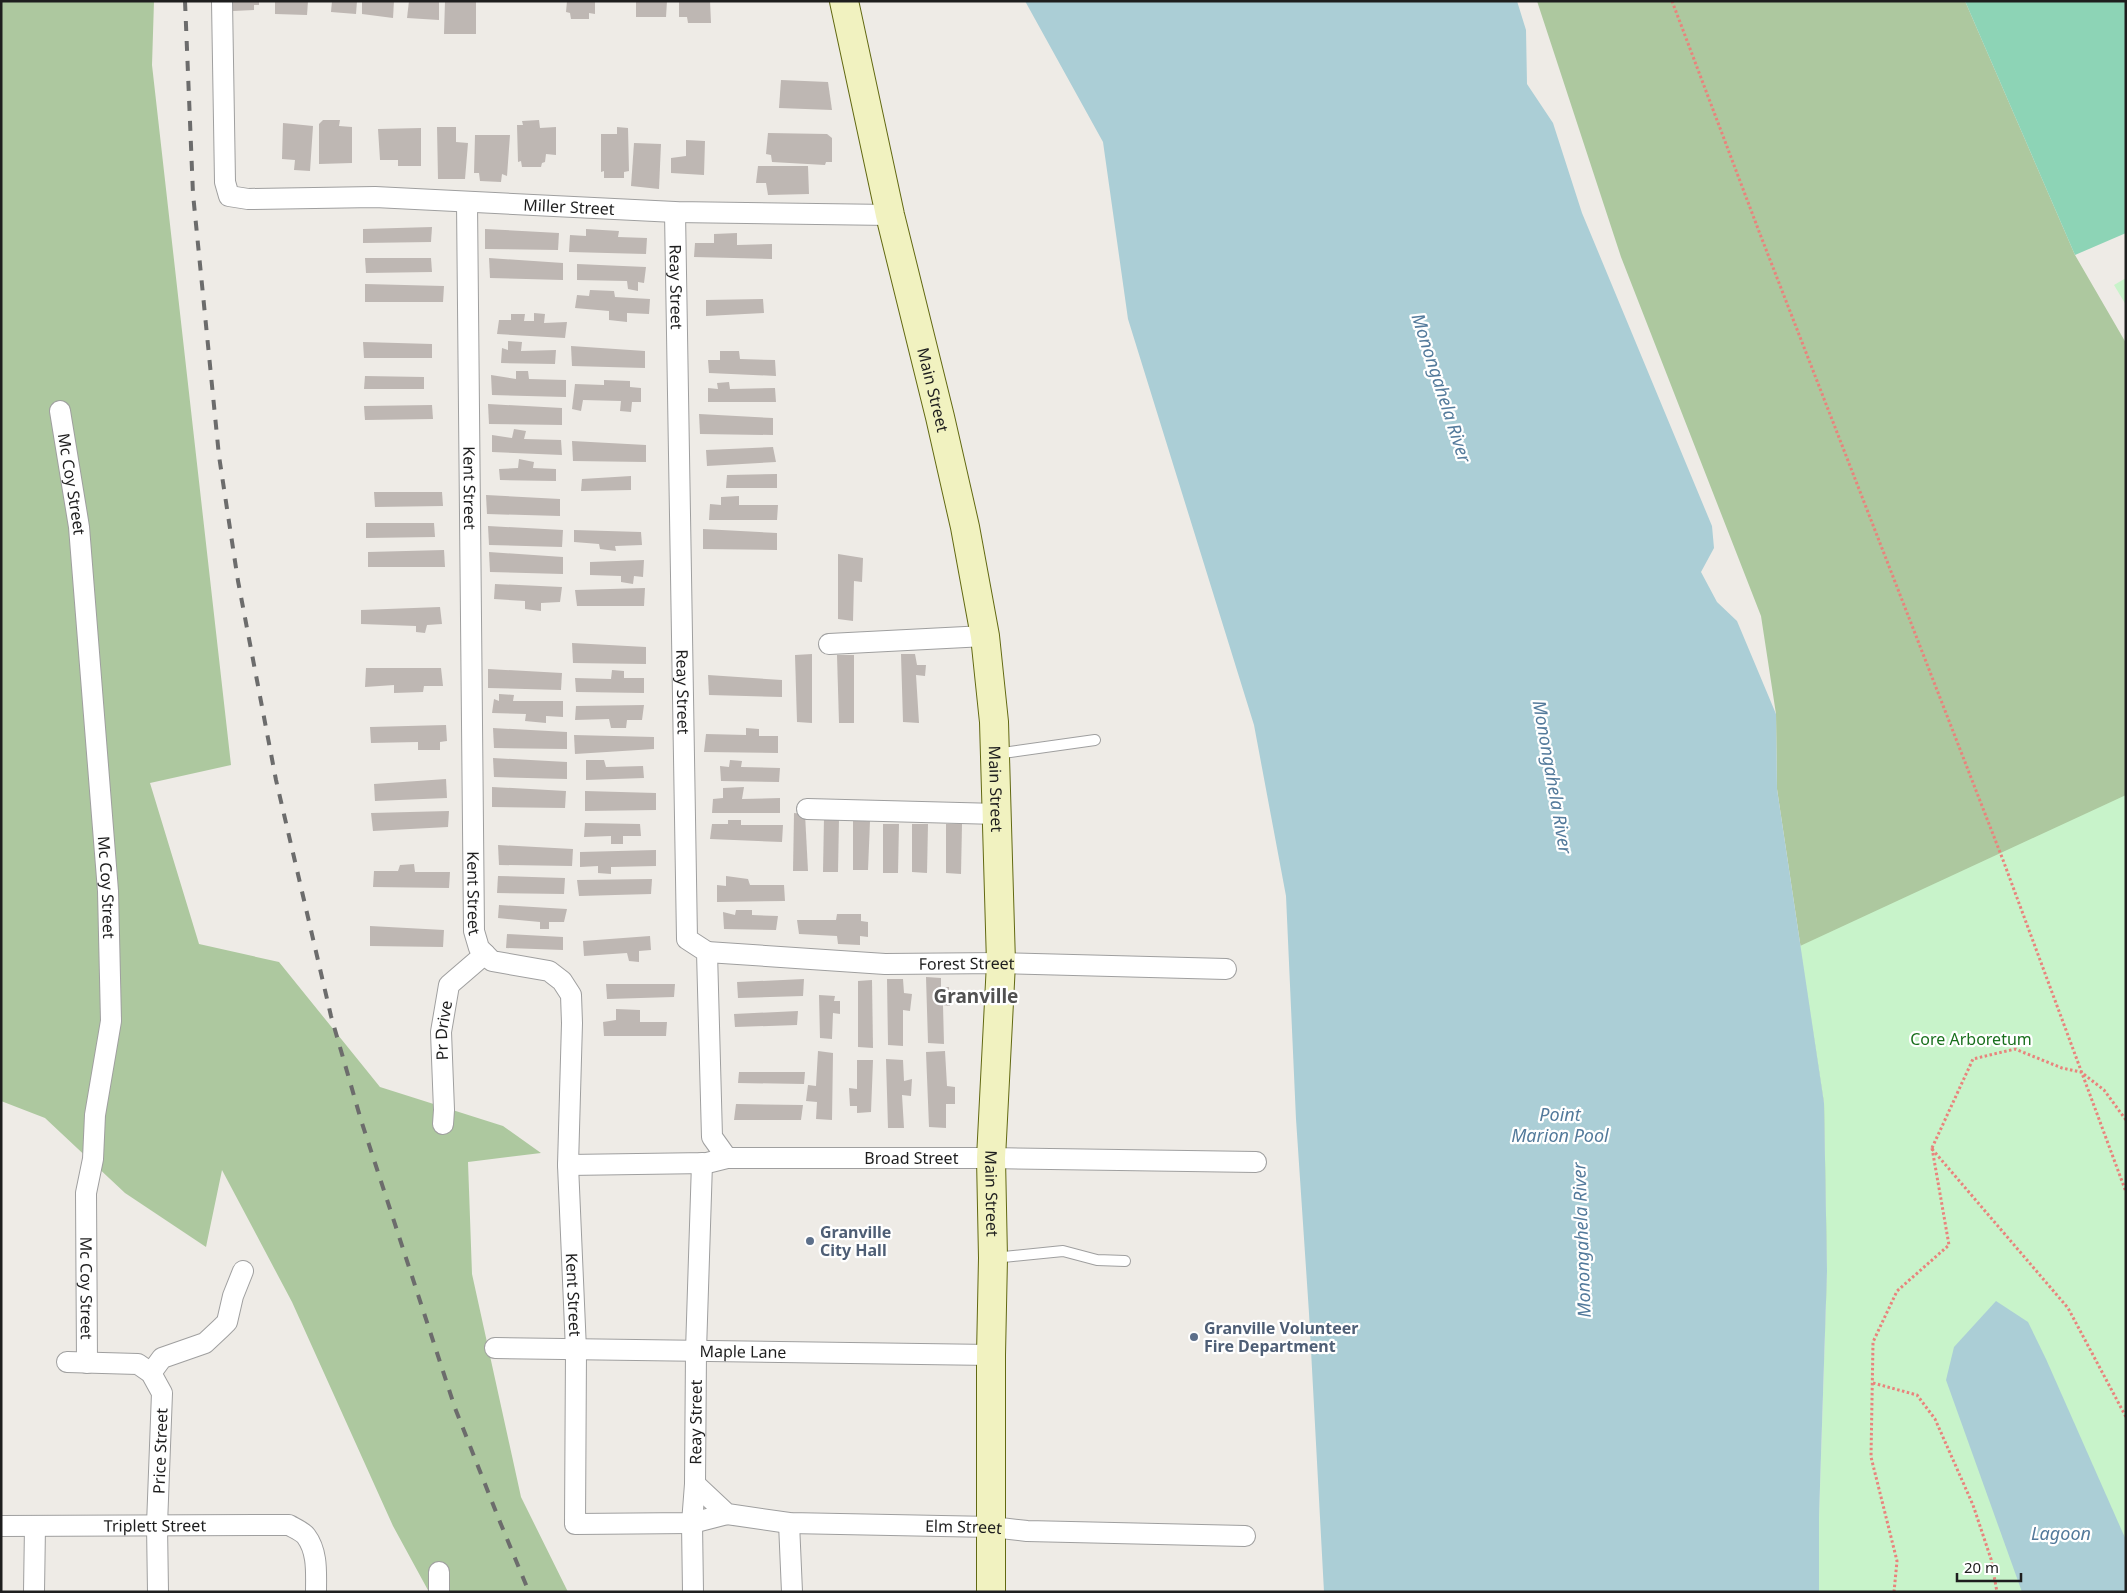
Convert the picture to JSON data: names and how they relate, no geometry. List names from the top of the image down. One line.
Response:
{"streets":{"main road":["Main Street"],"street":["Miller Street","Reay Street","Mc Coy Street","Kent Street","Forest Street","Pr Drive","Broad Street","Maple Lane","Price Street","Triplett Street","Elm Street"]},"crossings":[["Miller Street","Reay Street"],["Miller Street","Main Street"],["Miller Street","Kent Street"],["Reay Street","Kent Street"],["Reay Street","Forest Street"],["Reay Street","Broad Street"],["Reay Street","Maple Lane"],["Main Street","Forest Street"],["Main Street","Broad Street"],["Main Street","Maple Lane"],["Main Street","Elm Street"],["Kent Street","Pr Drive"],["Kent Street","Broad Street"],["Kent Street","Maple Lane"],["Price Street","Triplett Street"]],"districts":["Granville"],"water":["Monongahela River","Point Marion Pool","Lagoon"],"parks":["Core Arboretum"],"places":["Granville City Hall","Granville Volunteer Fire Department"],"scale_bar":"20 m"}
